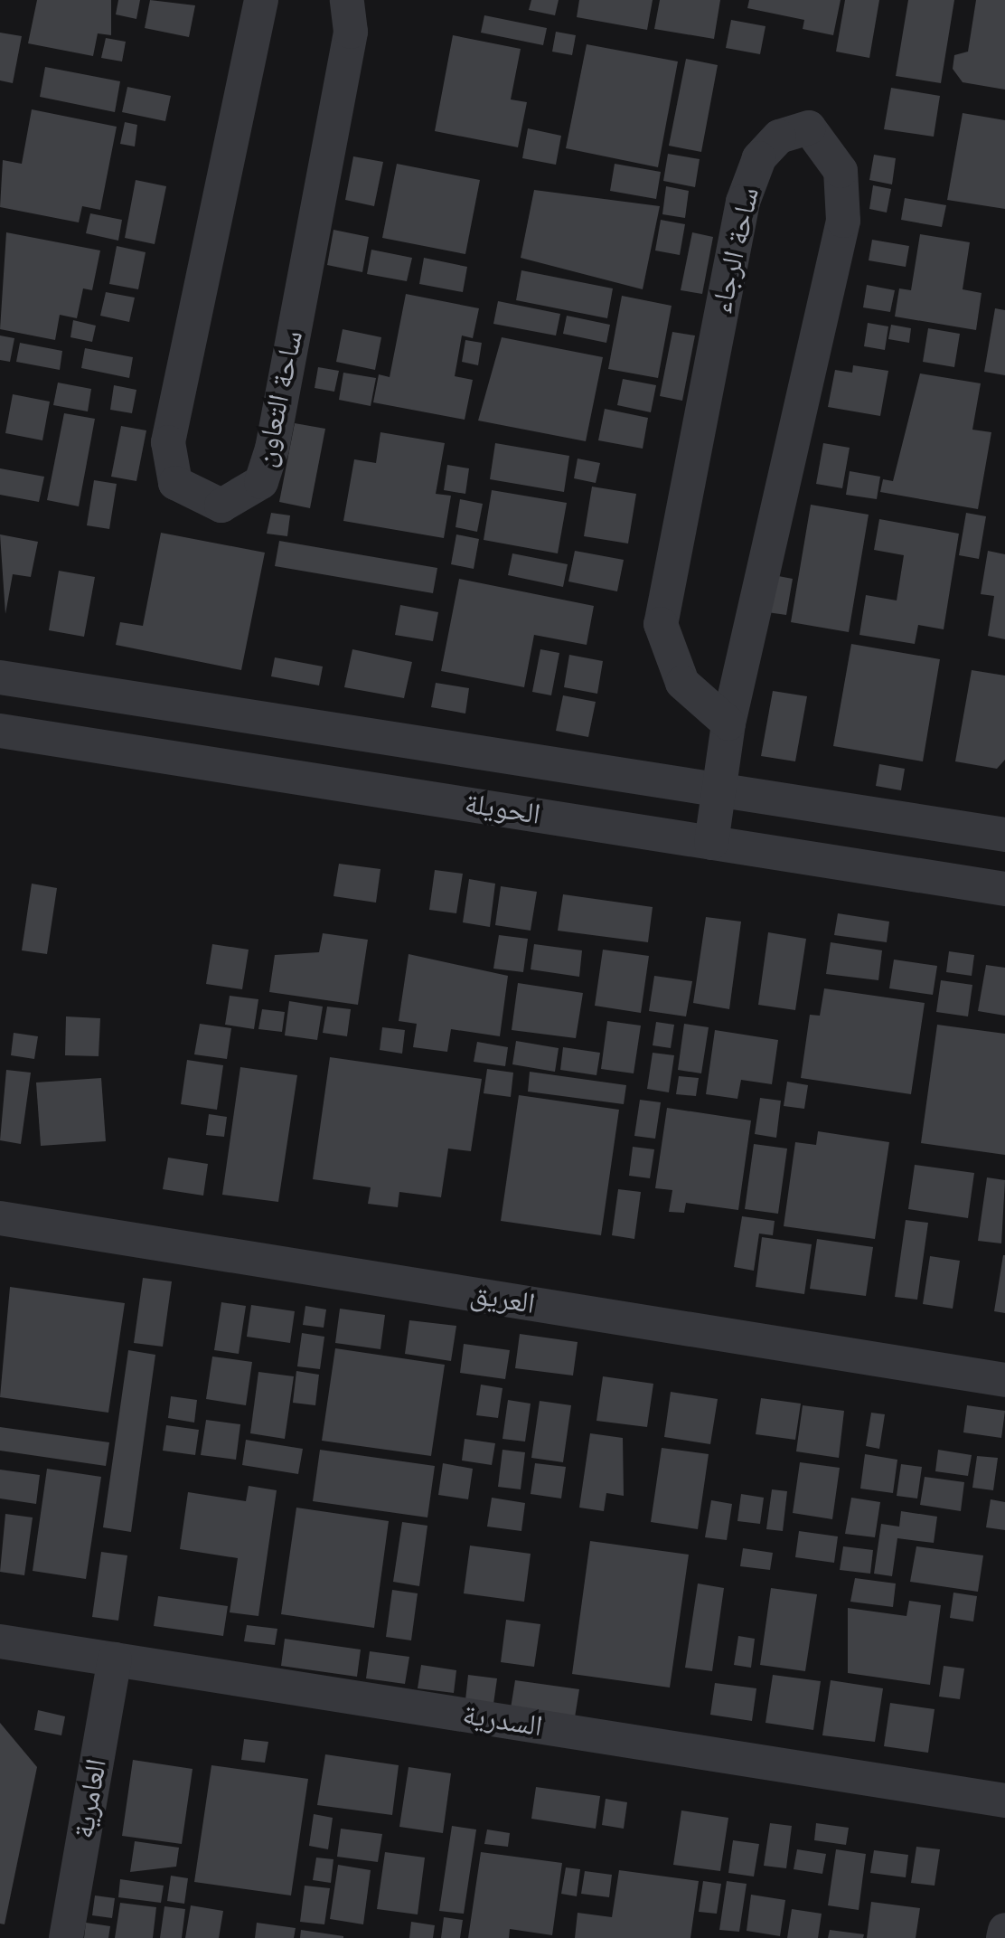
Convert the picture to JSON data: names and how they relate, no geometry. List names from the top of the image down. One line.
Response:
{"streets":{"street":["ساحة الرجاء","ساحة التعاون","الحويلة","العريق","السدرية","العامرية"]},"crossings":[["ساحة الرجاء","الحويلة"],["السدرية","العامرية"]]}
